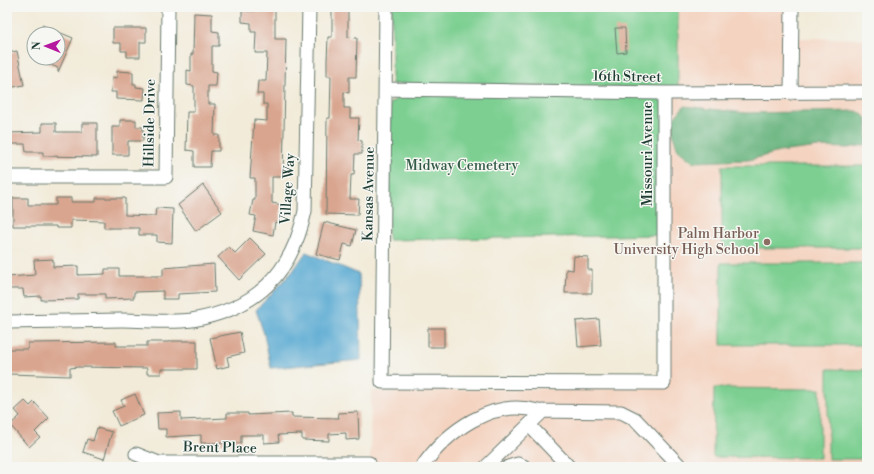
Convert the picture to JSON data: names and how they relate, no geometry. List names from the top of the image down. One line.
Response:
{"streets":{"street":["16th Street","Hillside Drive","Missouri Avenue","Village Way","Kansas Avenue","Brent Place"]},"crossings":[["16th Street","Missouri Avenue"],["16th Street","Kansas Avenue"],["Missouri Avenue","Kansas Avenue"]],"parks":["Midway Cemetery"],"places":["Palm Harbor University High School"],"north":"left"}
